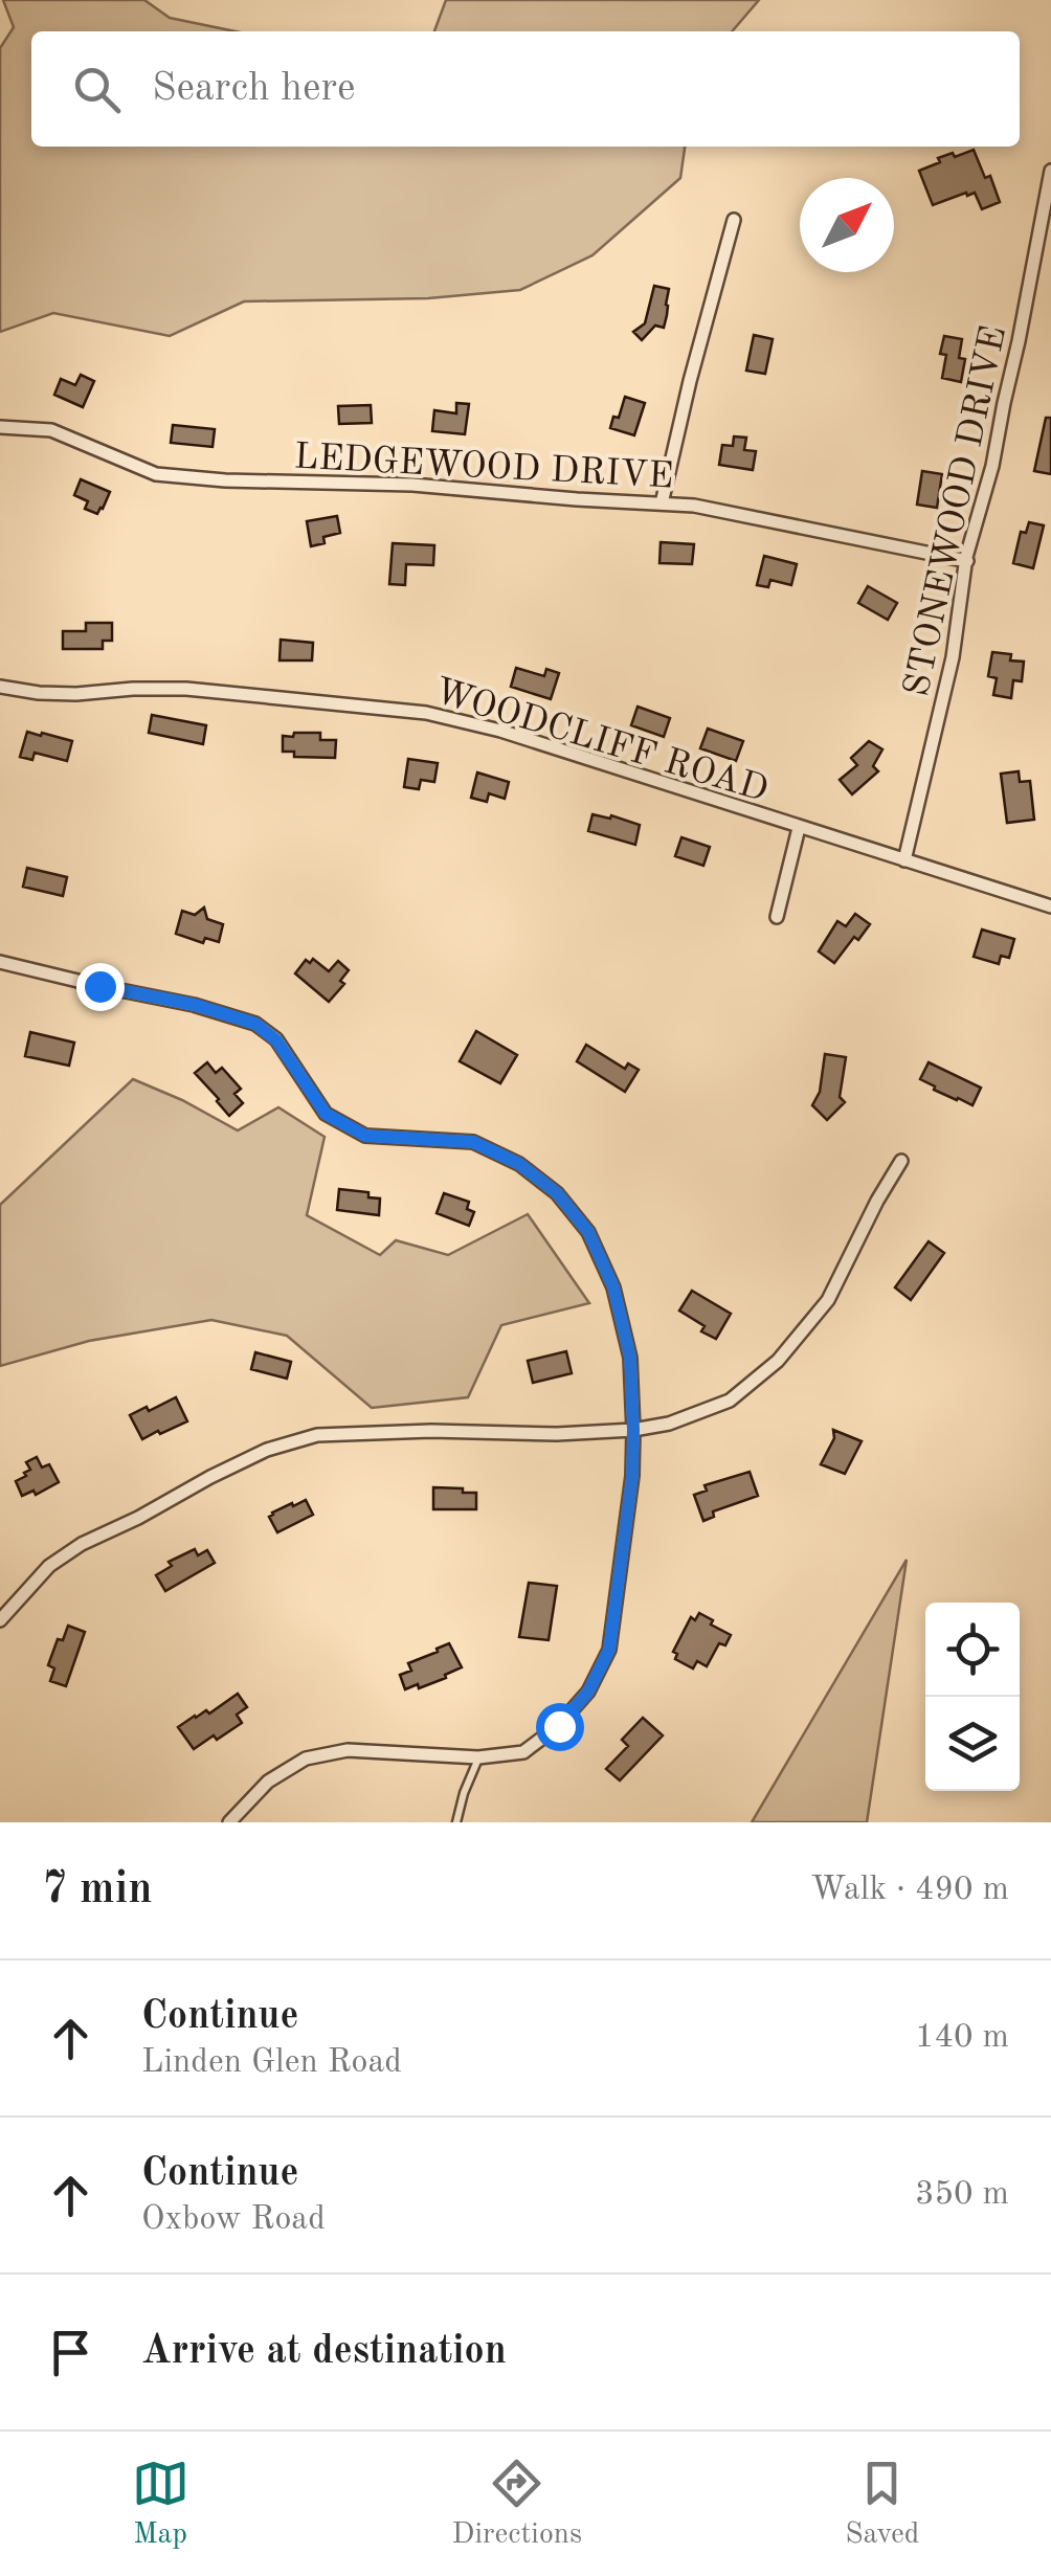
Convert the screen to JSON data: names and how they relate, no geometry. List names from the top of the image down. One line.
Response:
{"streets":{"street":["LEDGEWOOD DRIVE","STONEWOOD DRIVE","WOODCLIFF ROAD"]},"crossings":[["LEDGEWOOD DRIVE","STONEWOOD DRIVE"],["STONEWOOD DRIVE","WOODCLIFF ROAD"]],"north":"top right","page":{"search":"Search here","heading":["7 min","Walk · 490 m"],"list":[["Continue","Linden Glen Road","140 m"],["Continue","Oxbow Road","350 m"],"Arrive at destination"],"nav":["Map","Directions","Saved"]}}
